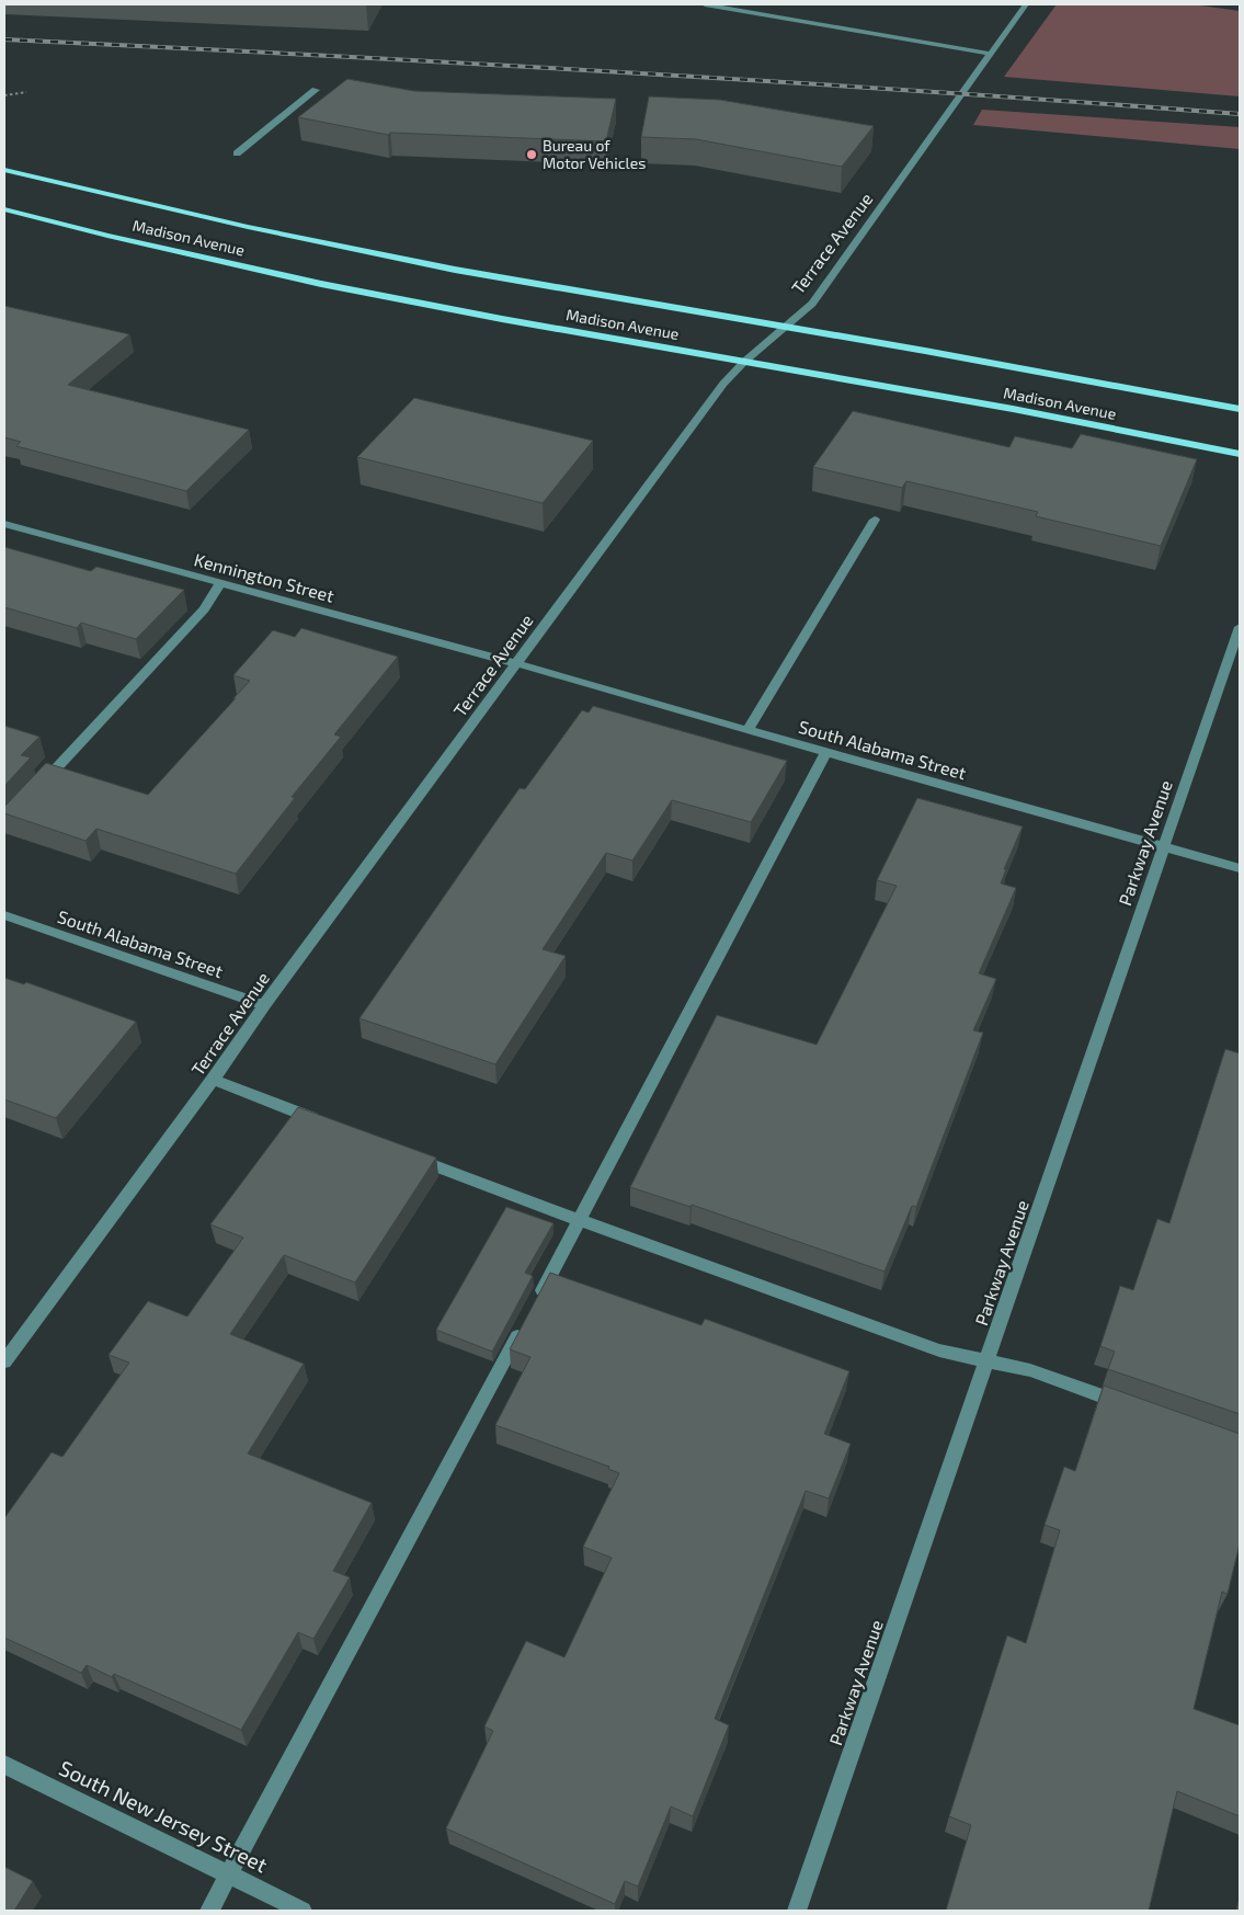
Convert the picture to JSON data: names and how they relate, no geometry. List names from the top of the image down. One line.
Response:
{"streets":{"main road":["Madison Avenue"],"street":["Terrace Avenue","Kennington Street","South Alabama Street","Parkway Avenue","South New Jersey Street"]},"crossings":[["Madison Avenue","Terrace Avenue"],["Terrace Avenue","Kennington Street"],["Terrace Avenue","South Alabama Street"],["Kennington Street","South Alabama Street"],["South Alabama Street","Parkway Avenue"]],"places":["Bureau of Motor Vehicles"]}
